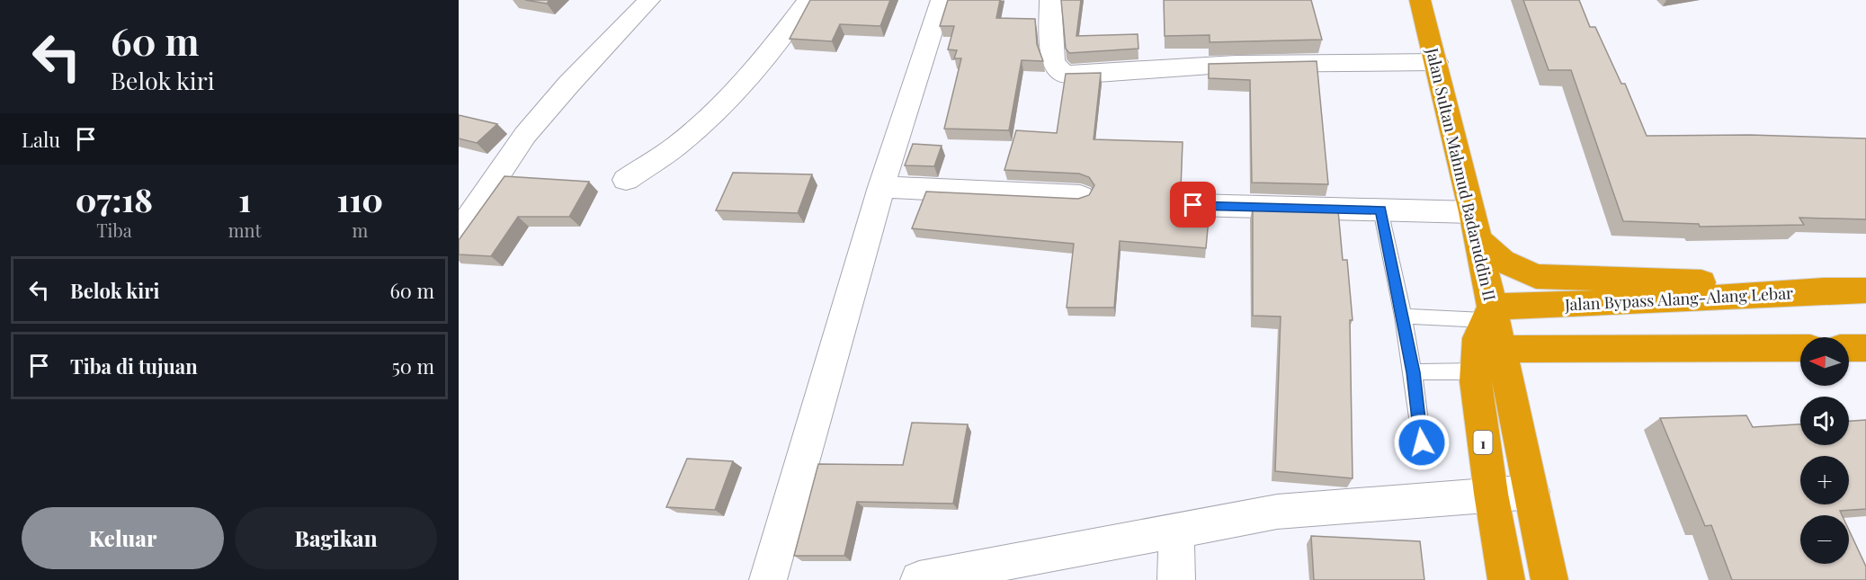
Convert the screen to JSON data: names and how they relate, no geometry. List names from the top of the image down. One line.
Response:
{"streets":{"highway":["Jalan Sultan Mahmud Badaruddin II","Jalan Bypass Alang-Alang Lebar","1"]},"crossings":[["Jalan Sultan Mahmud Badaruddin II","Jalan Bypass Alang-Alang Lebar"],["Jalan Sultan Mahmud Badaruddin II","1"],["Jalan Bypass Alang-Alang Lebar","1"]],"north":"left","page":{"turn":["60 m","Belok kiri"],"then":"Lalu","eta":["07:18","Tiba","1","mnt","110","m"],"list":[{"name":"Belok kiri","value":"60 m"},{"name":"Tiba di tujuan","value":"50 m"}],"map_buttons":["+","−"],"buttons":["Keluar","Bagikan"]}}
